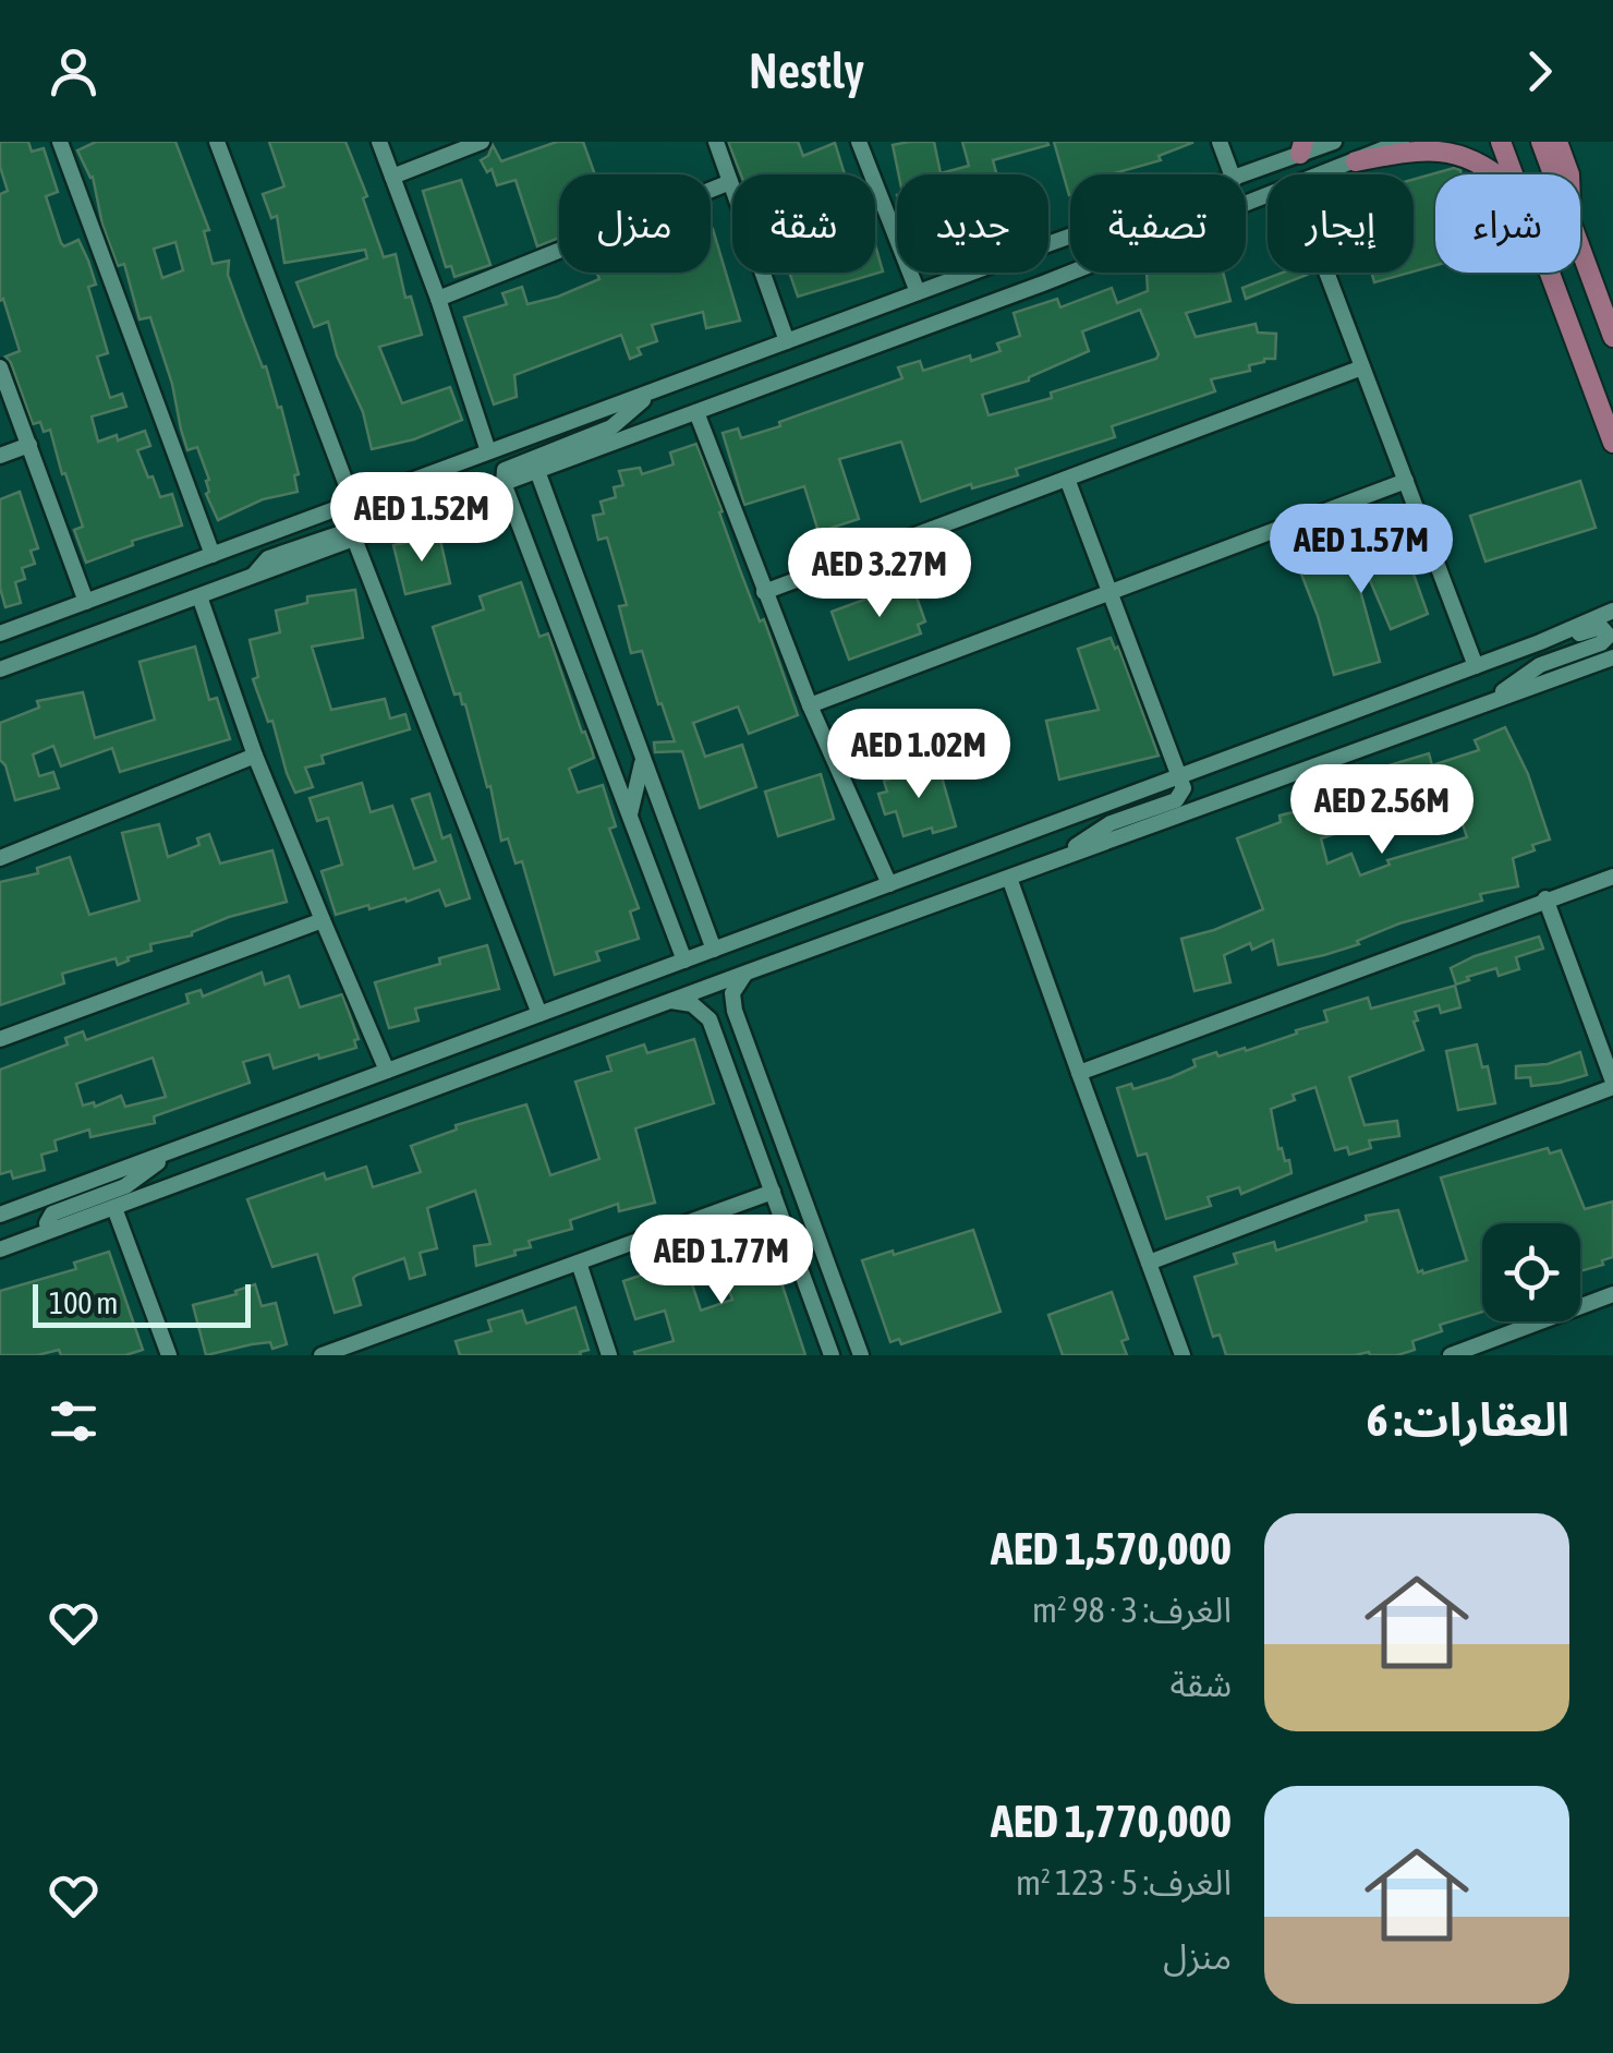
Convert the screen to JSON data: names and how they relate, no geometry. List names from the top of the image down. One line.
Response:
{"scale_bar":"100 m","page":{"header":"Nestly","chip":["شراء","إيجار","تصفية","جديد","شقة","منزل"],"price":["AED 1.52M","AED 1.57M","AED 3.27M","AED 1.02M","AED 2.56M","AED 1.77M"],"scale":"100 m","heading":"العقارات: 6","list":[{"name":"AED 1,570,000","note":"الغرف: 3 · 98 m² · شقة"},{"name":"AED 1,770,000","note":"الغرف: 5 · 123 m² · منزل"}]}}
